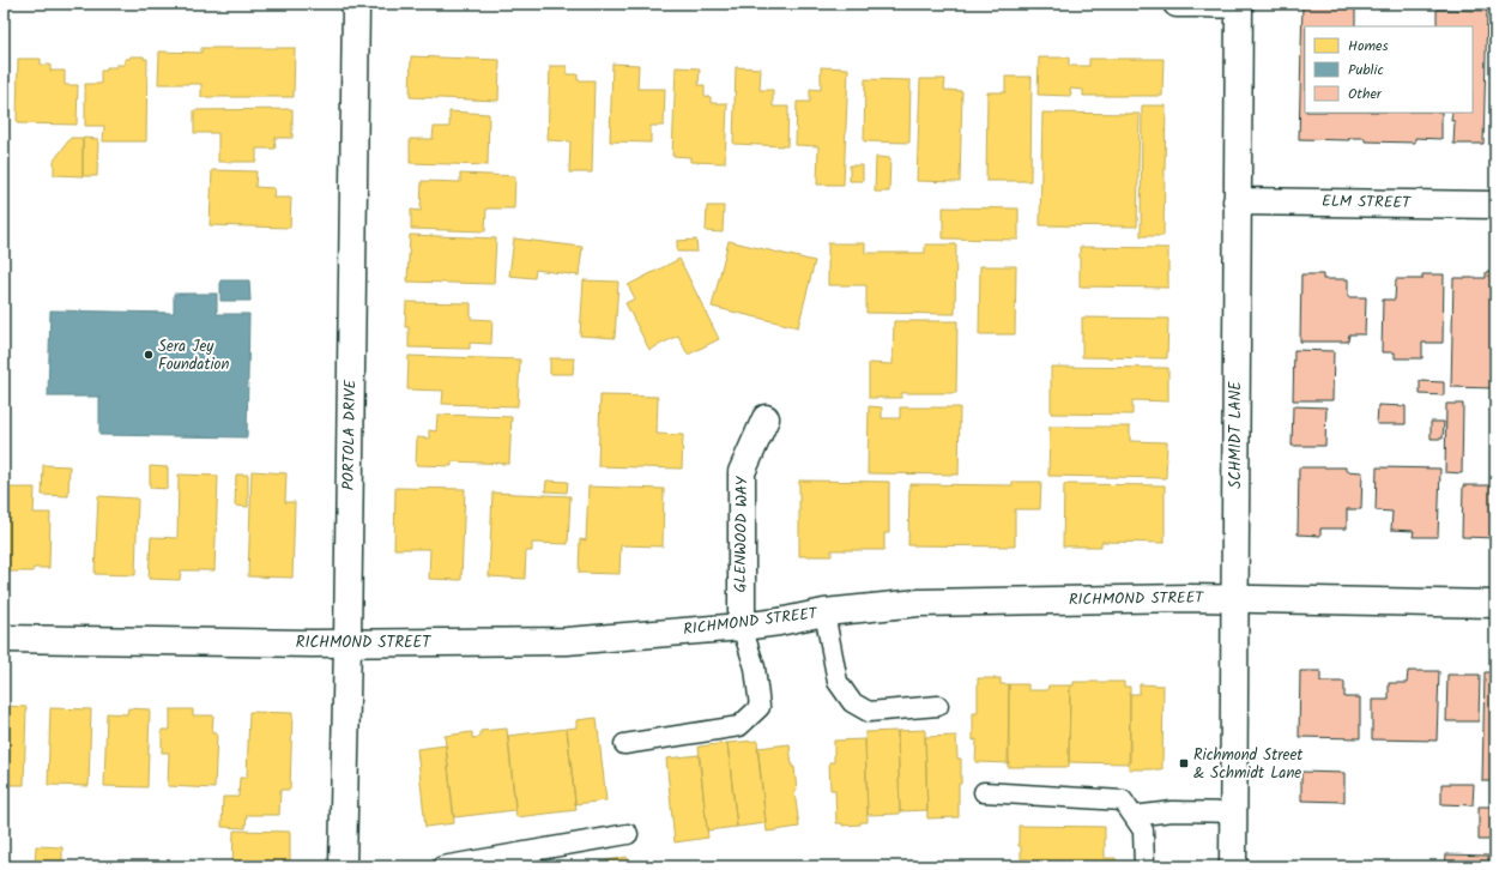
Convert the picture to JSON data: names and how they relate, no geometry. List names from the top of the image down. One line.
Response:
{"streets":{"street":["ELM STREET","PORTOLA DRIVE","SCHMIDT LANE","GLENWOOD WAY","RICHMOND STREET"]},"crossings":[["ELM STREET","SCHMIDT LANE"],["PORTOLA DRIVE","RICHMOND STREET"],["SCHMIDT LANE","RICHMOND STREET"],["GLENWOOD WAY","RICHMOND STREET"]],"places":{"other":["Sera Jey Foundation"],"transit":["Richmond Street & Schmidt Lane"]},"legend":["Homes","Public","Other"]}
